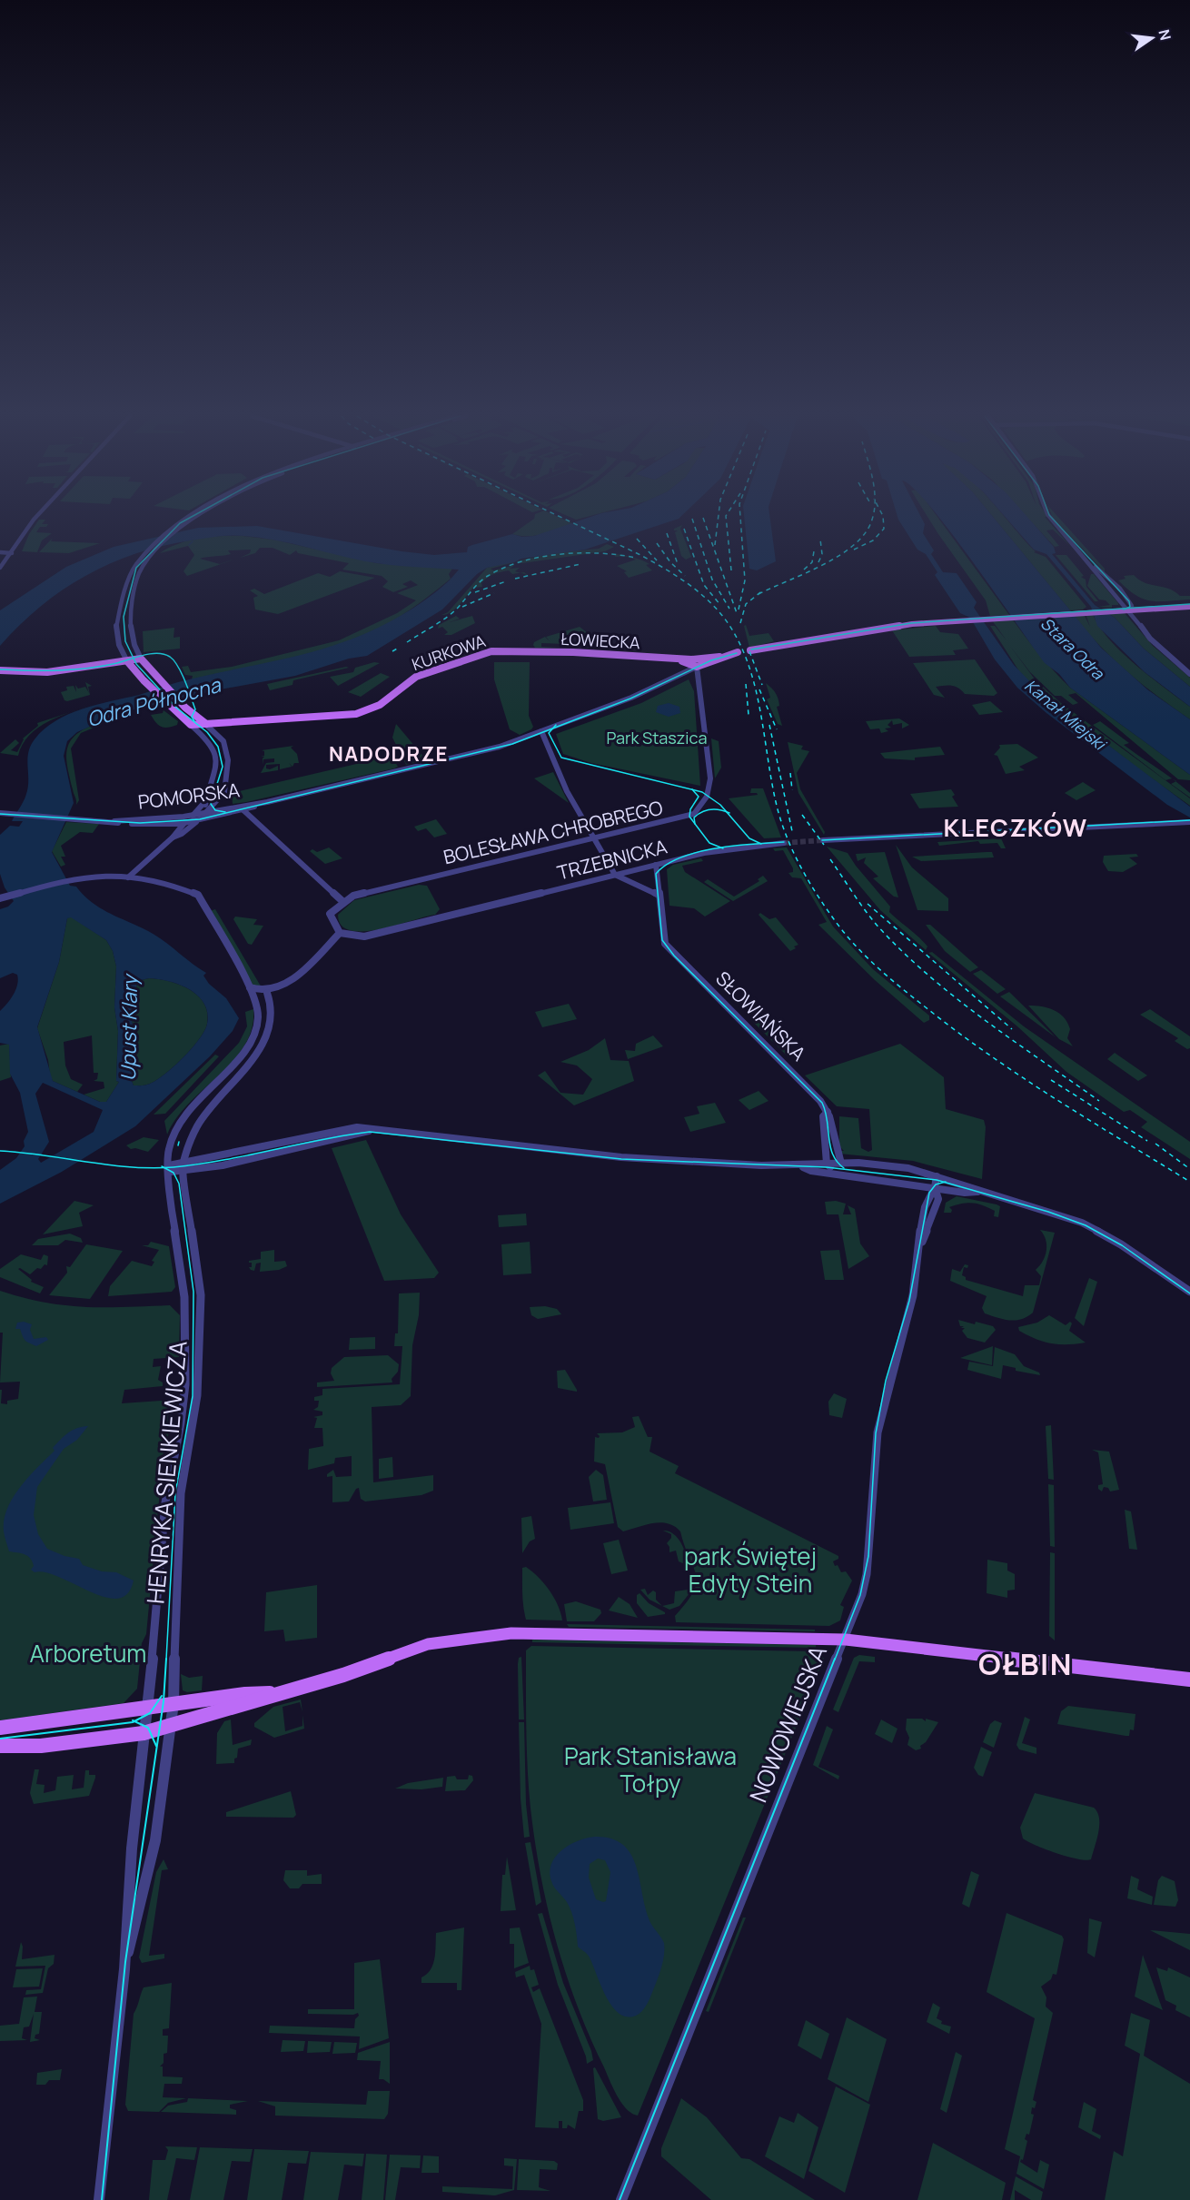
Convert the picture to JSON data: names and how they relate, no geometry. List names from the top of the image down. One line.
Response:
{"streets":{"main road":["ŁOWIECKA","KURKOWA"],"street":["POMORSKA","BOLESŁAWA CHROBREGO","TRZEBNICKA","SŁOWIAŃSKA","HENRYKA SIENKIEWICZA","NOWOWIEJSKA"]},"crossings":[["ŁOWIECKA","KURKOWA"],["ŁOWIECKA","POMORSKA"],["ŁOWIECKA","BOLESŁAWA CHROBREGO"],["POMORSKA","BOLESŁAWA CHROBREGO"]],"districts":["NADODRZE","KLECZKÓW","OŁBIN"],"water":["Stara Odra","Odra Północna","Kanał Miejski","Upust Klary"],"parks":["Park Staszica","park Świętej Edyty Stein","Arboretum","Park Stanisława Tołpy"],"north":"right"}
